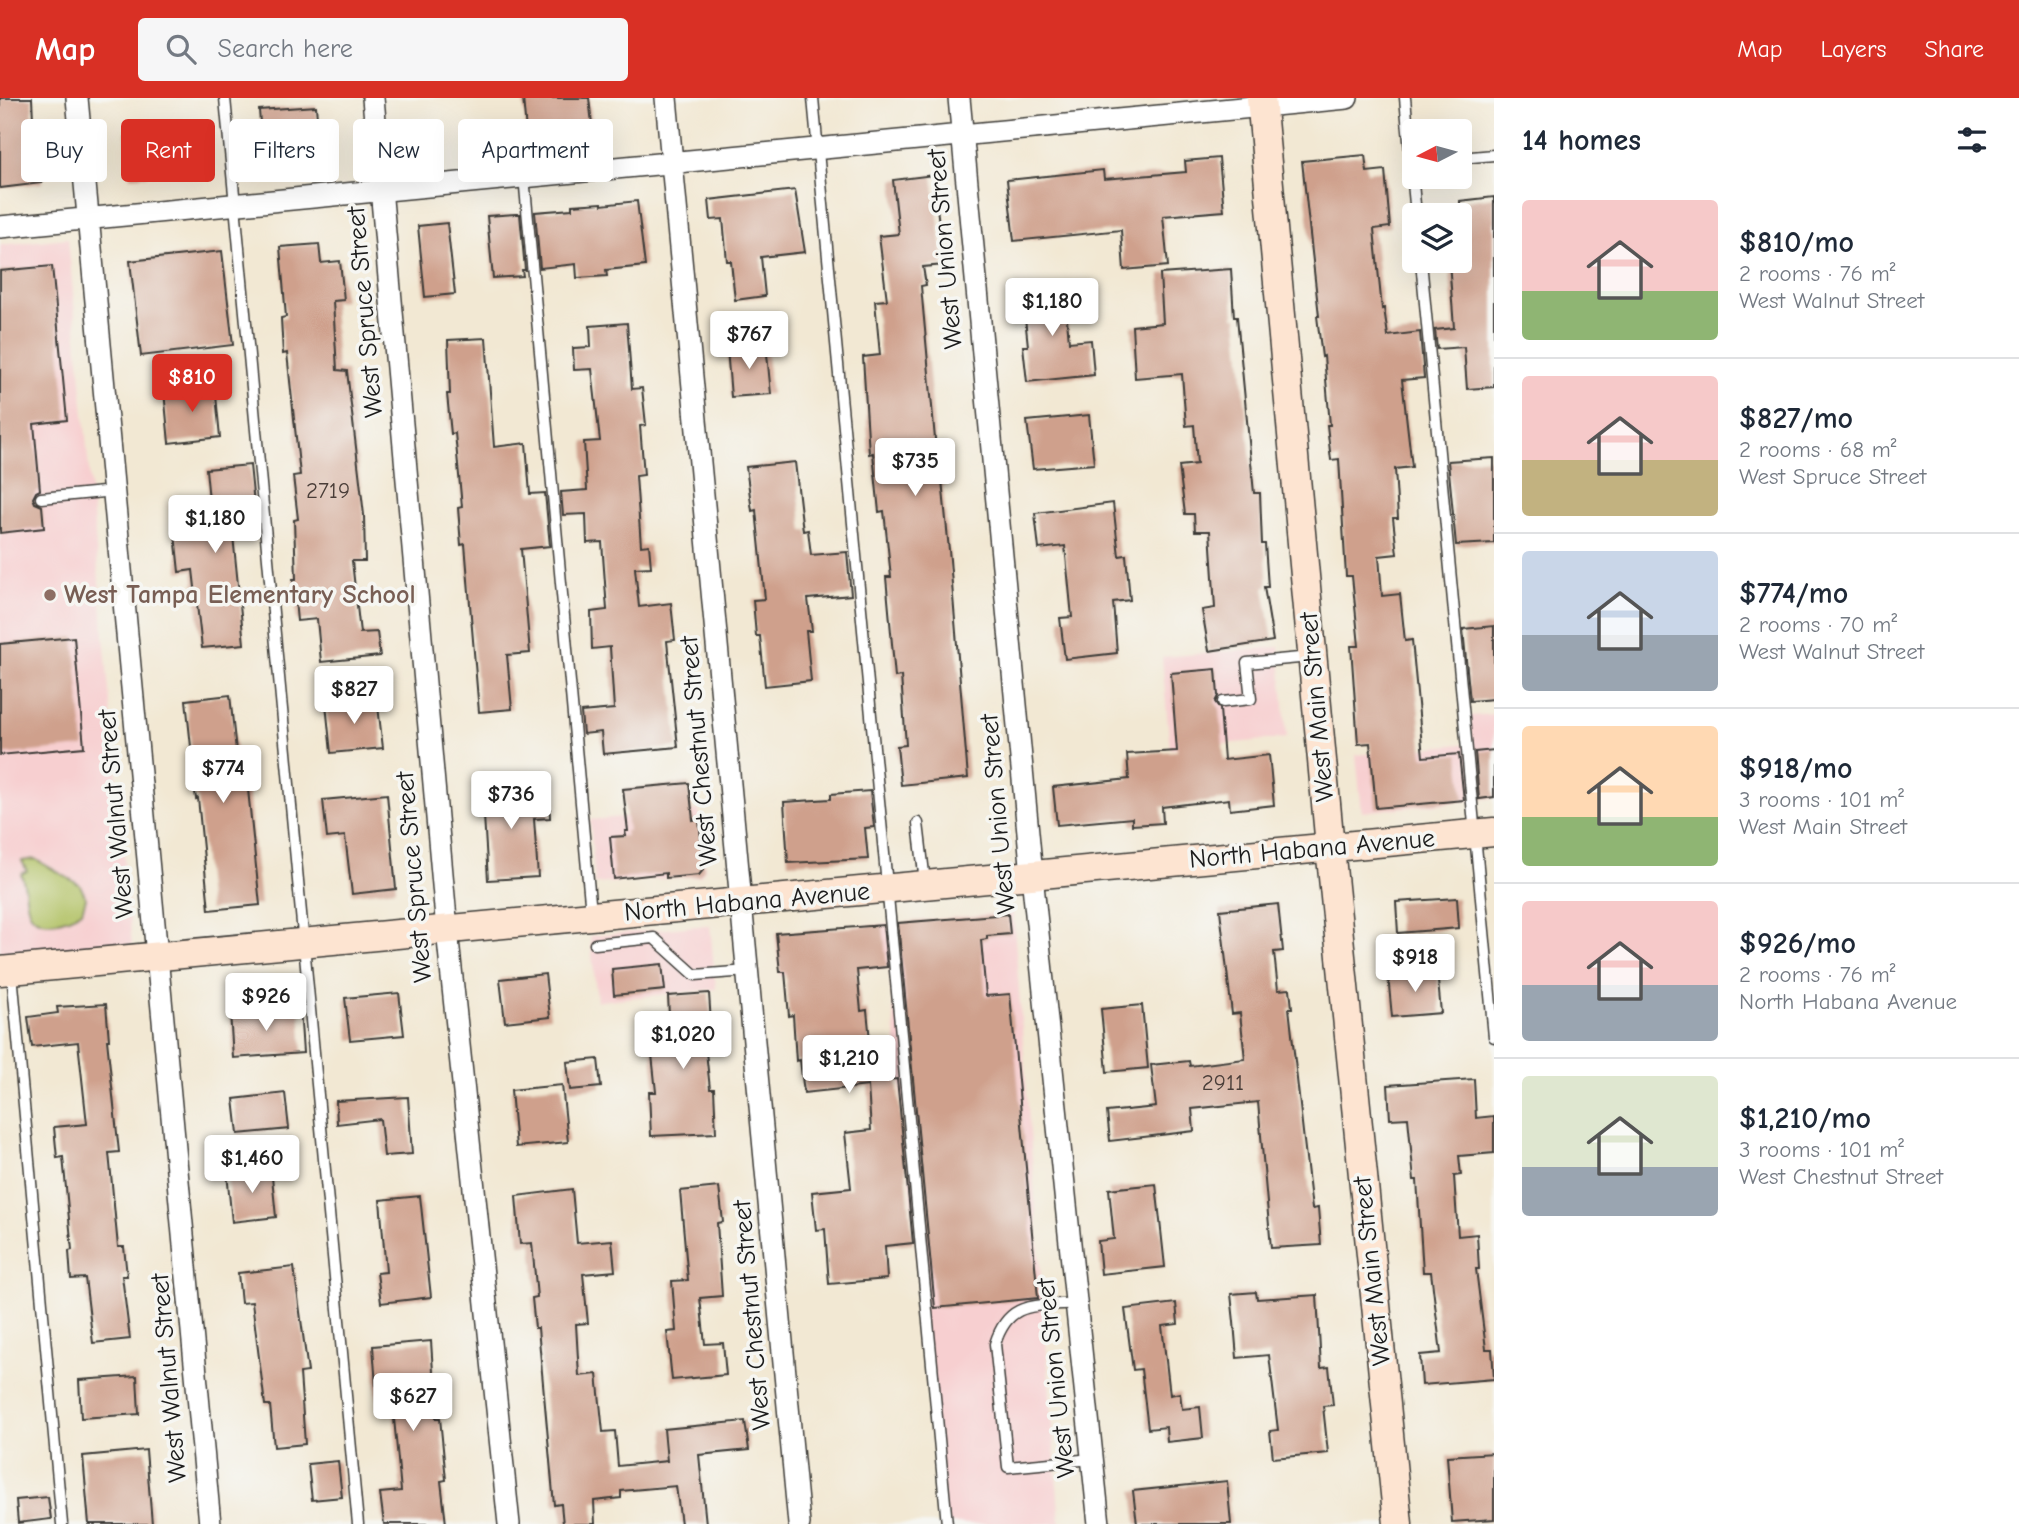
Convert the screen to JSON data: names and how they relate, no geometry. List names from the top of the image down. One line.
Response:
{"streets":{"street":["West Union Street","West Spruce Street","West Main Street","West Chestnut Street","West Walnut Street","North Habana Avenue"]},"crossings":[["West Union Street","North Habana Avenue"],["West Spruce Street","North Habana Avenue"],["West Main Street","North Habana Avenue"],["West Chestnut Street","North Habana Avenue"],["West Walnut Street","North Habana Avenue"]],"places":["West Tampa Elementary School"],"house_numbers":["2719","2911"],"north":"left","page":{"header":"Map","search":"Search here","nav":["Map","Layers","Share"],"heading":"14 homes","chip":["Buy","Rent","Filters","New","Apartment"],"list":[{"name":"$810/mo","note":"2 rooms · 76 m² · West Walnut Street"},{"name":"$827/mo","note":"2 rooms · 68 m² · West Spruce Street"},{"name":"$774/mo","note":"2 rooms · 70 m² · West Walnut Street"},{"name":"$918/mo","note":"3 rooms · 101 m² · West Main Street"},{"name":"$926/mo","note":"2 rooms · 76 m² · North Habana Avenue"},{"name":"$1,210/mo","note":"3 rooms · 101 m² · West Chestnut Street"}],"price":["$1,180","$767","$810","$735","$1,180","$827","$774","$736","$918","$926","$1,020","$1,210","$1,460","$627"]}}
